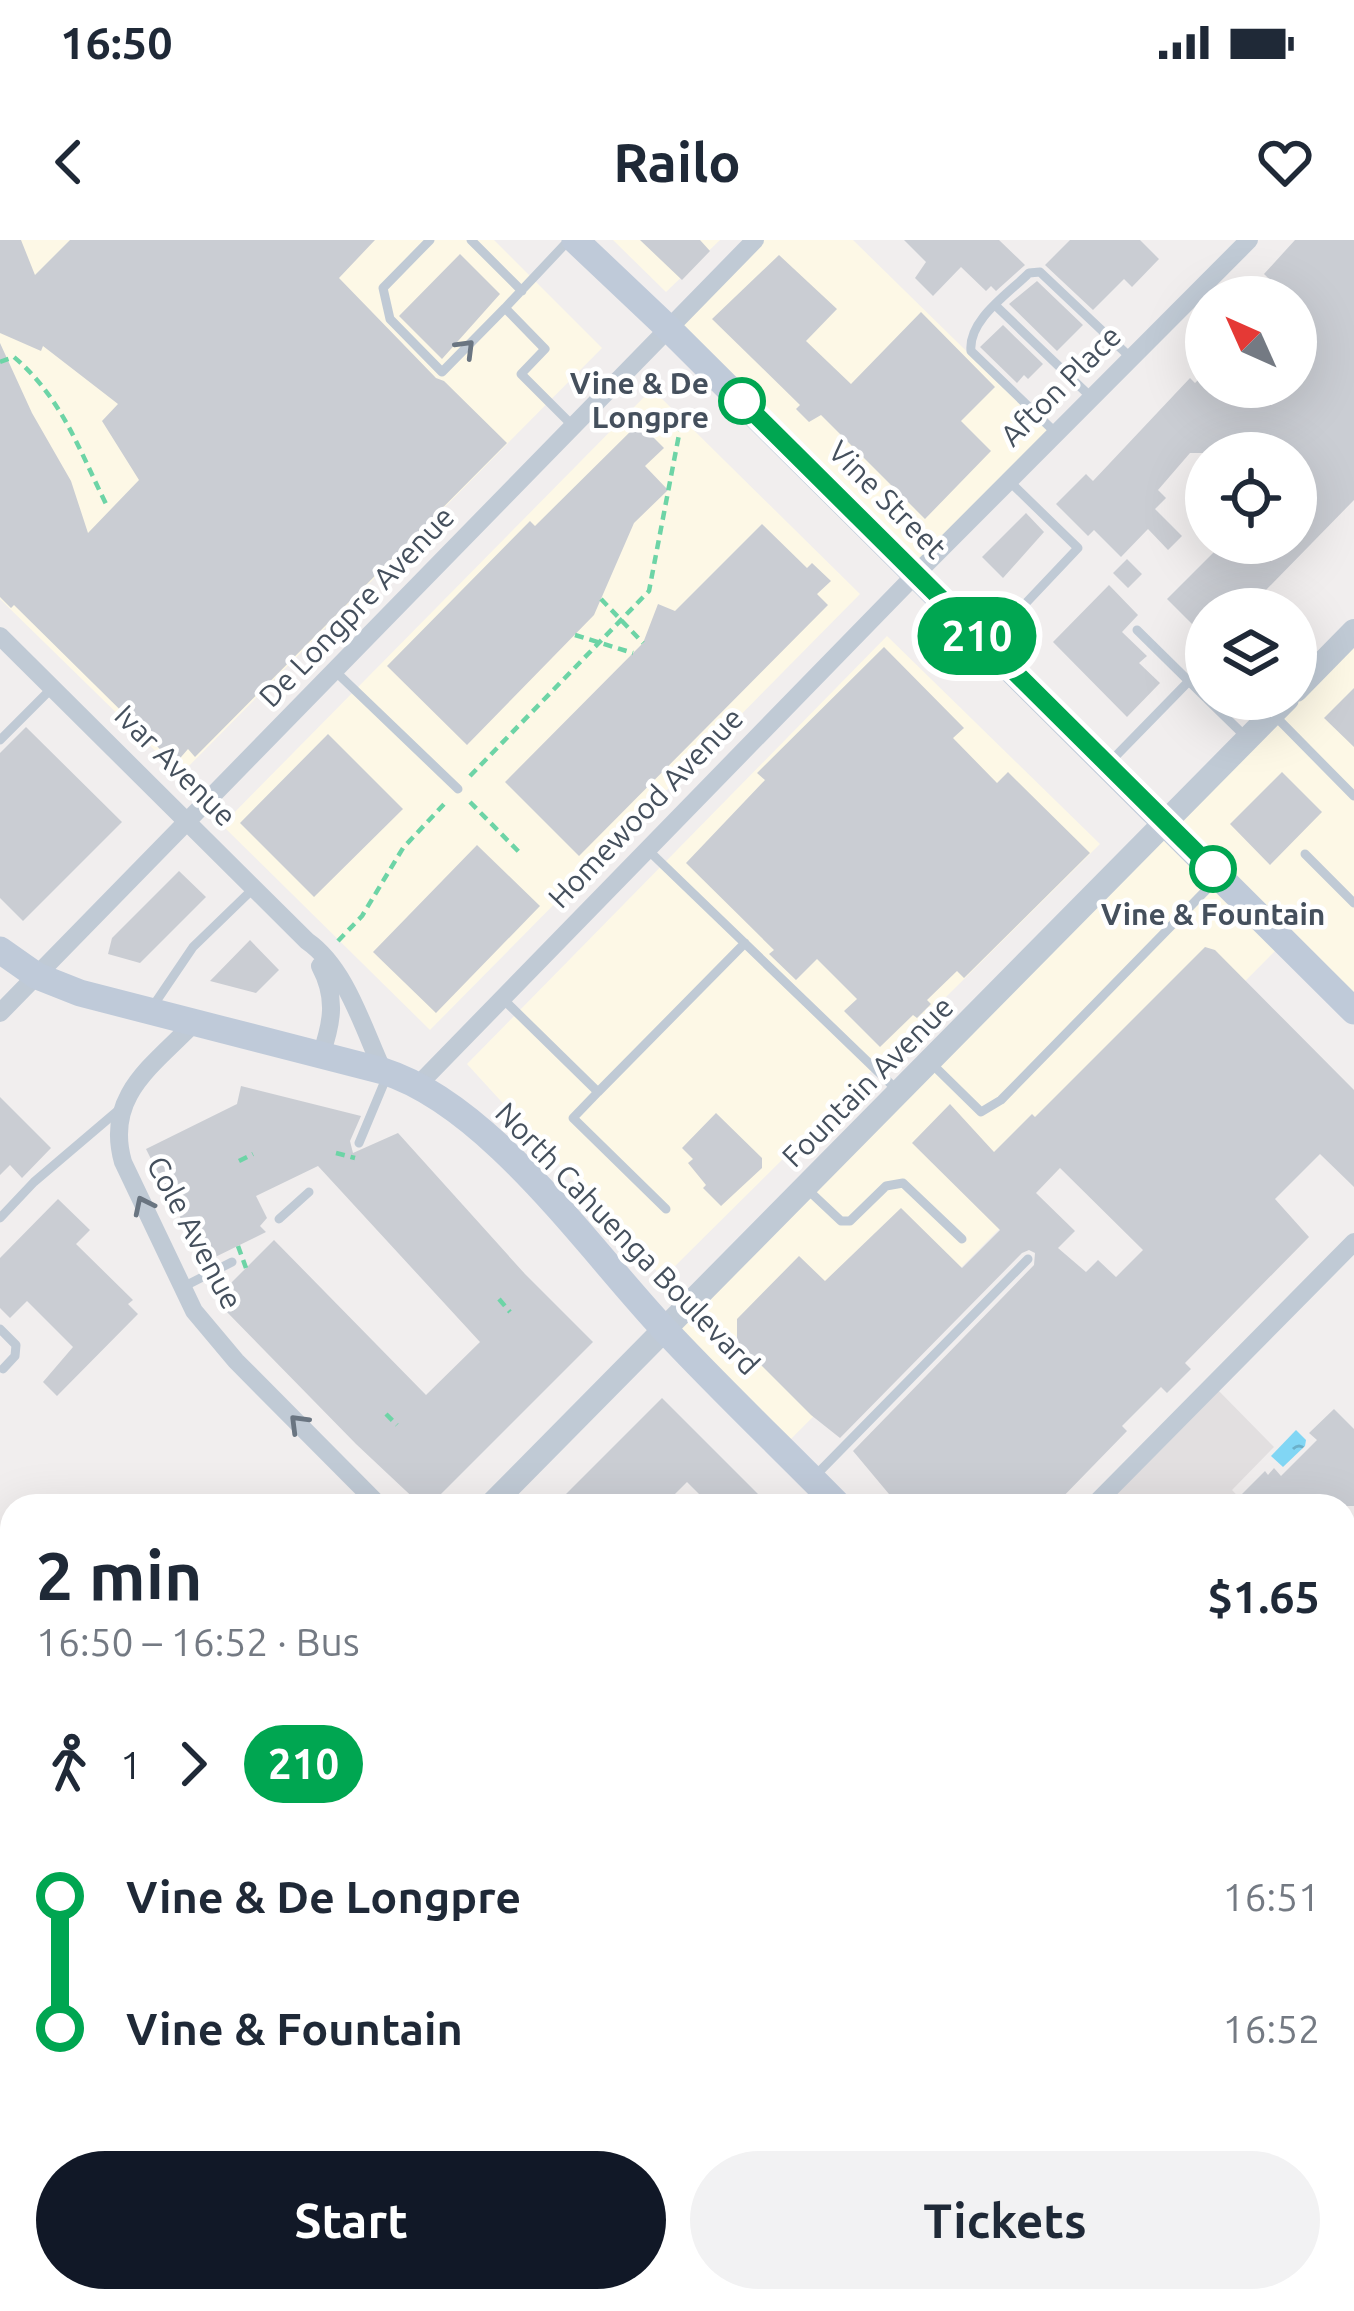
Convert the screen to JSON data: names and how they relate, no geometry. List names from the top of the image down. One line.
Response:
{"streets":{"main road":["Vine Street","North Cahuenga Boulevard"],"street":["Afton Place","De Longpre Avenue","Ivar Avenue","Homewood Avenue","Fountain Avenue","Cole Avenue"]},"crossings":[["Afton Place","Vine Street"],["Afton Place","Homewood Avenue"],["Vine Street","De Longpre Avenue"],["Vine Street","Homewood Avenue"],["Vine Street","Fountain Avenue"],["De Longpre Avenue","Ivar Avenue"],["De Longpre Avenue","North Cahuenga Boulevard"],["Ivar Avenue","North Cahuenga Boulevard"],["Homewood Avenue","North Cahuenga Boulevard"],["Fountain Avenue","North Cahuenga Boulevard"]],"one_way":["Cole Avenue"],"places":["Vine & De Longpre","Vine & Fountain"],"lines":["bus line 210"],"north":"top left","page":{"status":"16:50","header":"Railo","on_map":"210","heading":["2 min","16:50 – 16:52 · Bus","$1.65"],"legs":["1","210"],"list":[{"name":"Vine & De Longpre","value":"16:51"},{"name":"Vine & Fountain","value":"16:52"}],"buttons":["Start","Tickets"]}}
